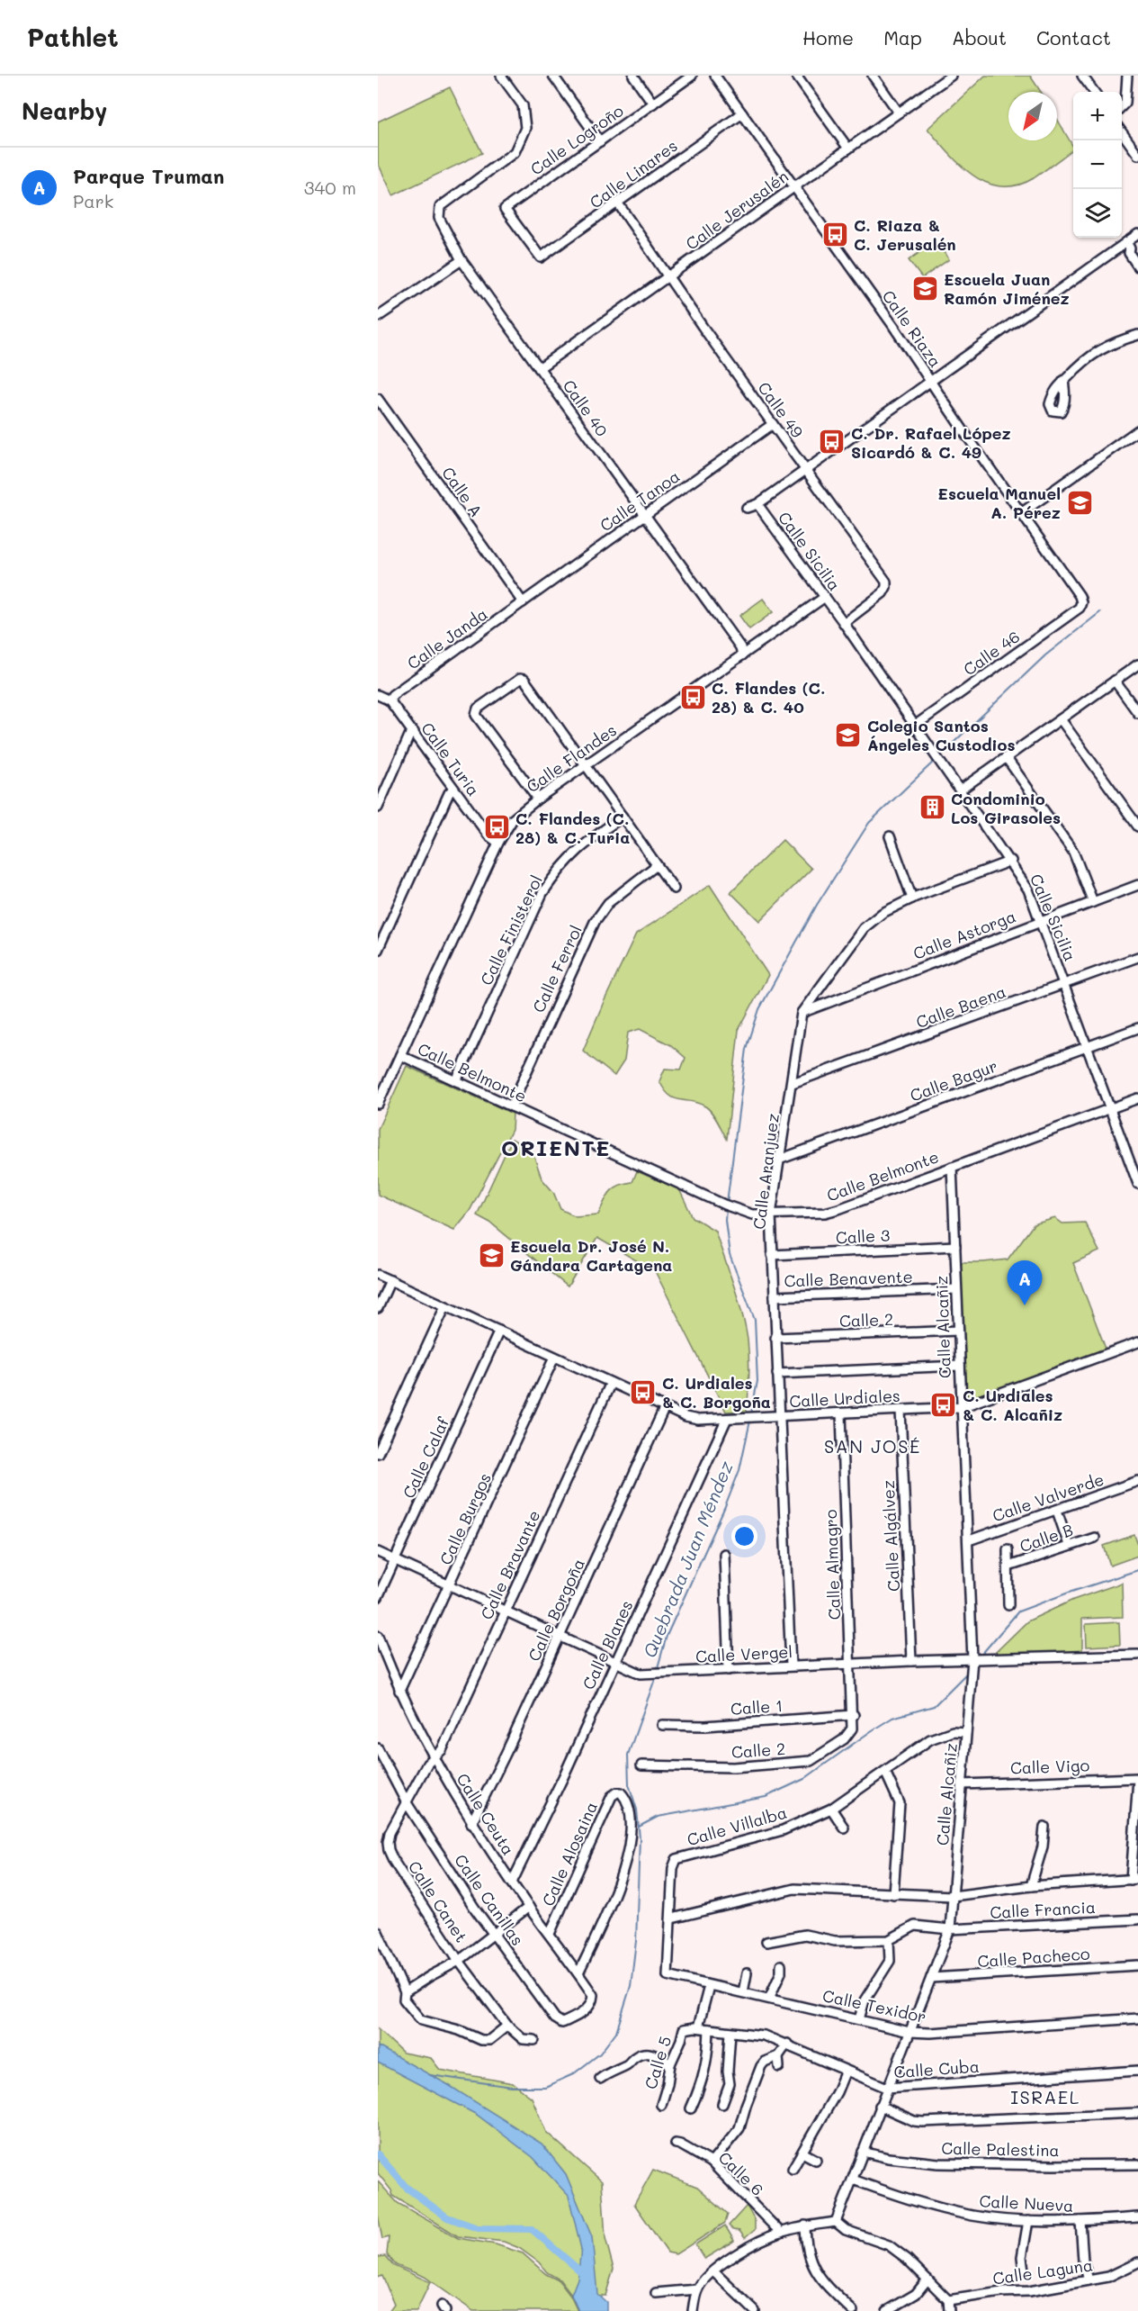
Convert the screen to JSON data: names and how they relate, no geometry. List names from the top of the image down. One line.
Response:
{"streets":{"street":["Calle Logroño","Calle Linares","Calle Jerusalén","Calle Riaza","Calle 40","Calle 49","Calle A","Calle Tanoa","Calle Sicilia","Calle Janda","Calle 46","Calle Flandes","Calle Turia","Calle Finisterol","Calle Astorga","Calle Ferrol","Calle Baena","Calle Belmonte","Calle Bagur","Calle Aranjuez","Calle 3","Calle Benavente","Calle 2","Calle Alcañiz","Calle Urdiales","Calle Calaf","Calle Valverde","Calle Burgos","Calle Algálvez","Calle B","Calle Bravante","Calle Almagro","Calle Borgoña","Calle Blanes","Calle Vergel","Calle 1","Calle Vigo","Calle Ceuta","Calle Villalba","Calle Alosaina","Calle Canillas","Calle Canet","Calle Francia","Calle Pacheco","Calle Texidor","Calle 5","Calle Cuba","Calle Palestina","Calle 6","Calle Nueva","Calle Laguna"]},"crossings":[["Calle Logroño","Calle Linares"],["Calle Linares","Calle Riaza"],["Calle Linares","Calle 49"],["Calle Jerusalén","Calle Riaza"],["Calle Jerusalén","Calle 40"],["Calle Jerusalén","Calle 49"],["Calle Riaza","Calle 46"],["Calle 40","Calle Tanoa"],["Calle 40","Calle Flandes"],["Calle 49","Calle Tanoa"],["Calle 49","Calle Sicilia"],["Calle A","Calle Tanoa"],["Calle A","Calle Janda"],["Calle Tanoa","Calle Janda"],["Calle Sicilia","Calle 46"],["Calle Sicilia","Calle Flandes"],["Calle Sicilia","Calle Astorga"],["Calle Sicilia","Calle Baena"],["Calle Sicilia","Calle Belmonte"],["Calle Sicilia","Calle Bagur"],["Calle Sicilia","Calle Aranjuez"],["Calle Janda","Calle Turia"],["Calle Flandes","Calle Turia"],["Calle Flandes","Calle Belmonte"],["Calle Finisterol","Calle Belmonte"],["Calle Astorga","Calle Aranjuez"],["Calle Ferrol","Calle Belmonte"],["Calle Baena","Calle Aranjuez"],["Calle Belmonte","Calle Aranjuez"],["Calle Belmonte","Calle Alcañiz"],["Calle Bagur","Calle Aranjuez"],["Calle Aranjuez","Calle 3"],["Calle Aranjuez","Calle Benavente"],["Calle Aranjuez","Calle 2"],["Calle Aranjuez","Calle Urdiales"],["Calle Aranjuez","Calle Vergel"],["Calle 3","Calle Alcañiz"],["Calle Benavente","Calle Alcañiz"],["Calle 2","Calle Alcañiz"],["Calle 2","Calle Almagro"],["Calle 2","Calle 1"],["Calle Alcañiz","Calle Urdiales"],["Calle Alcañiz","Calle Valverde"],["Calle Alcañiz","Calle Vergel"],["Calle Alcañiz","Calle Vigo"],["Calle Alcañiz","Calle Villalba"],["Calle Alcañiz","Calle Francia"],["Calle Alcañiz","Calle Pacheco"],["Calle Alcañiz","Calle Texidor"],["Calle Alcañiz","Calle Cuba"],["Calle Alcañiz","Calle Palestina"],["Calle Alcañiz","Calle Nueva"],["Calle Urdiales","Calle Calaf"],["Calle Urdiales","Calle Burgos"],["Calle Urdiales","Calle Algálvez"],["Calle Urdiales","Calle Bravante"],["Calle Urdiales","Calle Almagro"],["Calle Urdiales","Calle Borgoña"],["Calle Urdiales","Calle Blanes"],["Calle Calaf","Calle Vergel"],["Calle Burgos","Calle Vergel"],["Calle Burgos","Calle Ceuta"],["Calle Algálvez","Calle Vergel"],["Calle Bravante","Calle Vergel"],["Calle Bravante","Calle Ceuta"],["Calle Bravante","Calle Canet"],["Calle Almagro","Calle Vergel"],["Calle Almagro","Calle 1"],["Calle Borgoña","Calle Vergel"],["Calle Borgoña","Calle Ceuta"],["Calle Blanes","Calle Vergel"],["Calle Blanes","Calle Ceuta"],["Calle Ceuta","Calle Alosaina"],["Calle Ceuta","Calle Canillas"],["Calle Ceuta","Calle Canet"],["Calle Villalba","Calle Texidor"],["Calle Canillas","Calle Canet"],["Calle 5","Calle Cuba"]],"districts":["ORIENTE","SAN JOSÉ","ISRAEL"],"water":["Quebrada Juan Méndez"],"places":{"bus stop":["C. Riaza & C. Jerusalén","C. Dr. Rafael López Sicardó & C. 49","C. Flandes (C. 28) & C. 40","C. Flandes (C. 28) & C. Turia","C. Urdiales & C. Borgoña","C. Urdiales & C. Alcañiz"],"school or university":["Escuela Juan Ramón Jiménez","Escuela Manuel A. Pérez","Colegio Santos Ángeles Custodios","Escuela Dr. José N. Gándara Cartagena"],"building":["Condominio Los Girasoles"]},"north":"bottom left","page":{"header":"Pathlet","nav":["Home","Map","About","Contact"],"heading":"Nearby","map_buttons":["+","−"],"list":[{"mark":"A","name":"Parque Truman","note":"Park","value":"340 m"}],"pins":"A"}}
